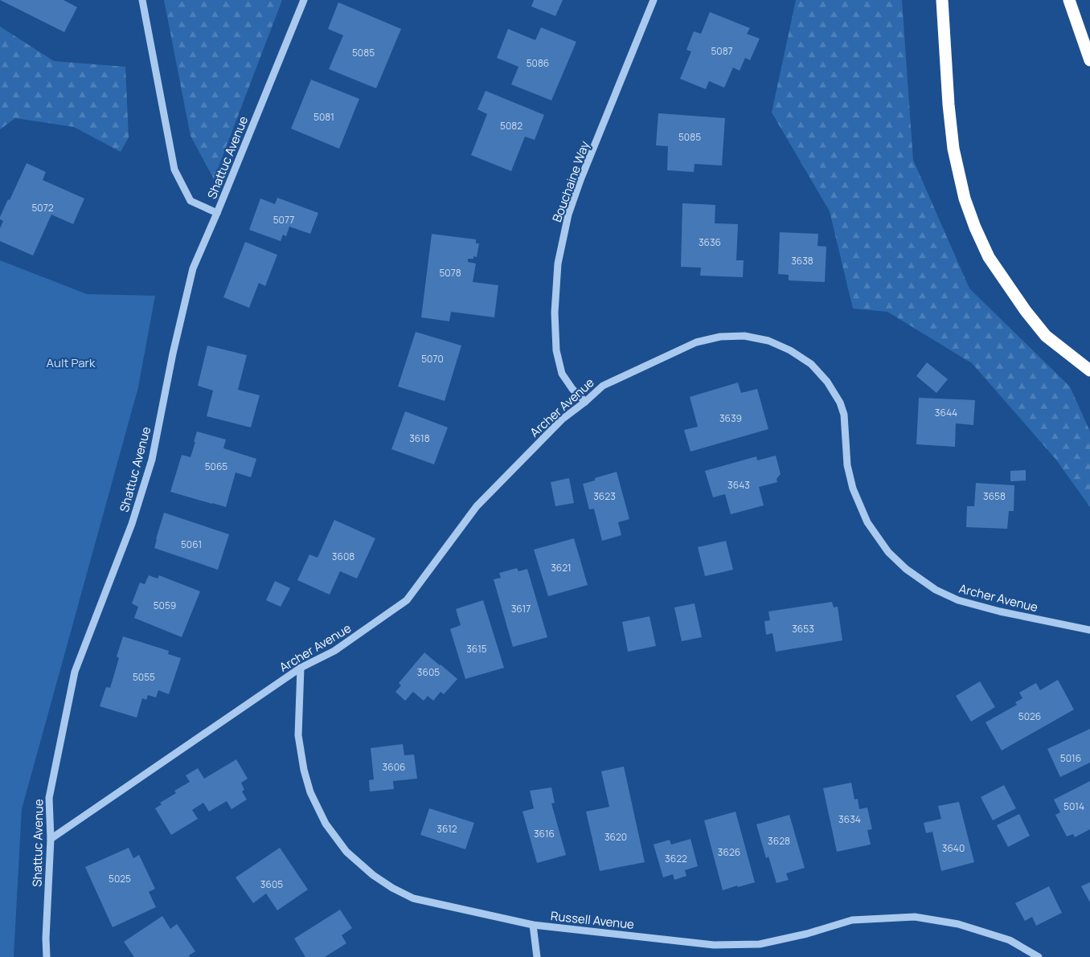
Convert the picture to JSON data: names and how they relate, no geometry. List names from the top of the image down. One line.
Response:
{"streets":{"street":["Shattuc Avenue","Bouchaine Way","Archer Avenue","Russell Avenue"]},"crossings":[["Shattuc Avenue","Archer Avenue"],["Bouchaine Way","Archer Avenue"],["Archer Avenue","Russell Avenue"]],"parks":["Ault Park"],"house_numbers":["5087","5085","5086","5081","5082","5085","5072","5077","3636","3638","5078","5070","3644","3639","3618","5065","3643","3623","3658","5061","3608","3621","5059","3617","3653","3615","3605","5055","5026","5016","3606","5014","3634","3612","3616","3620","3628","3640","3626","3622","5025","3605"]}
